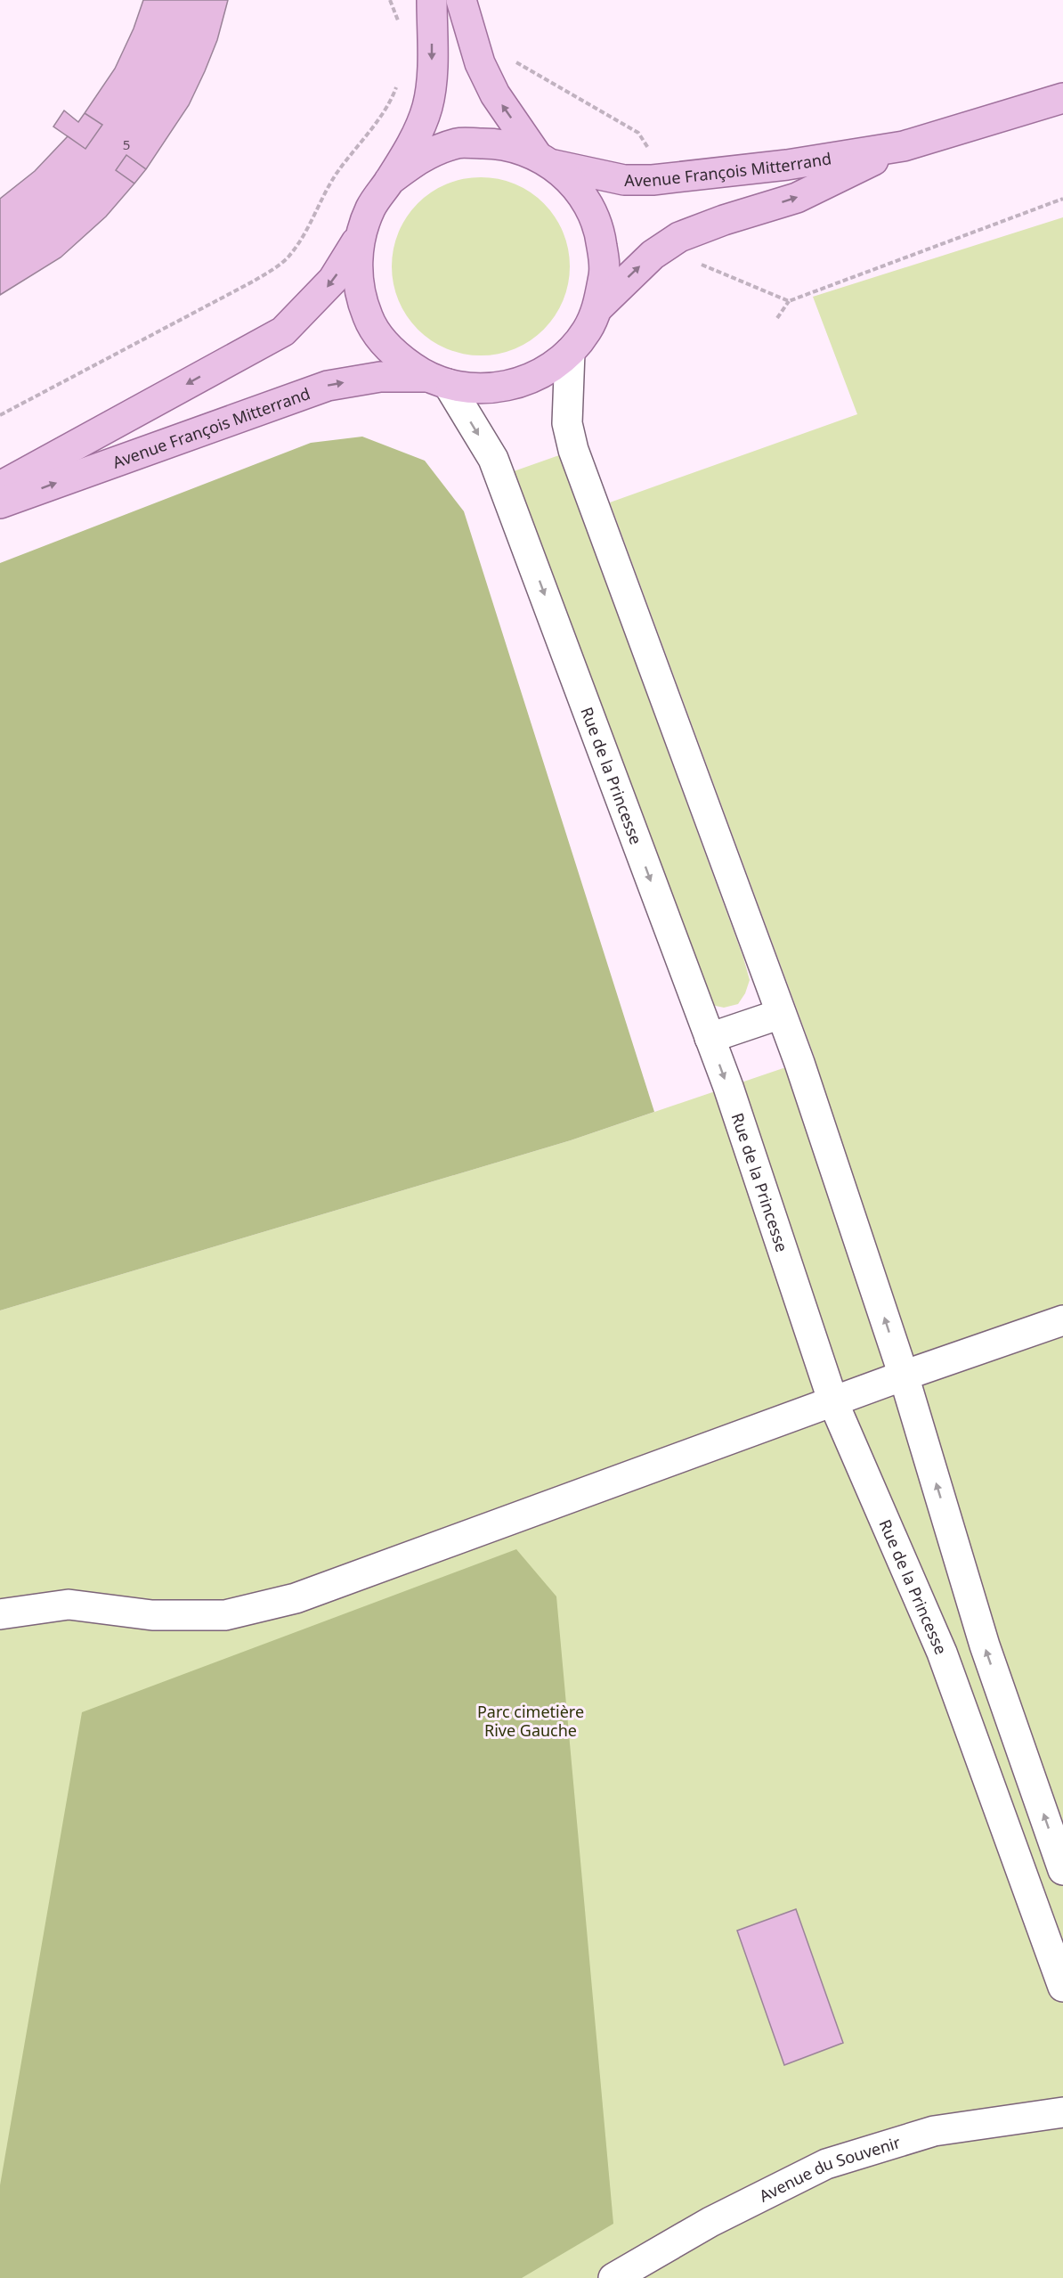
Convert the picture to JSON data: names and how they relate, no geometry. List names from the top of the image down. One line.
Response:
{"streets":{"main road":["Avenue François Mitterrand"],"lane":["Rue de la Princesse","Avenue du Souvenir"]},"crossings":[["Avenue François Mitterrand","Rue de la Princesse"]],"parks":["Parc cimetière Rive Gauche"],"house_numbers":["5"]}
